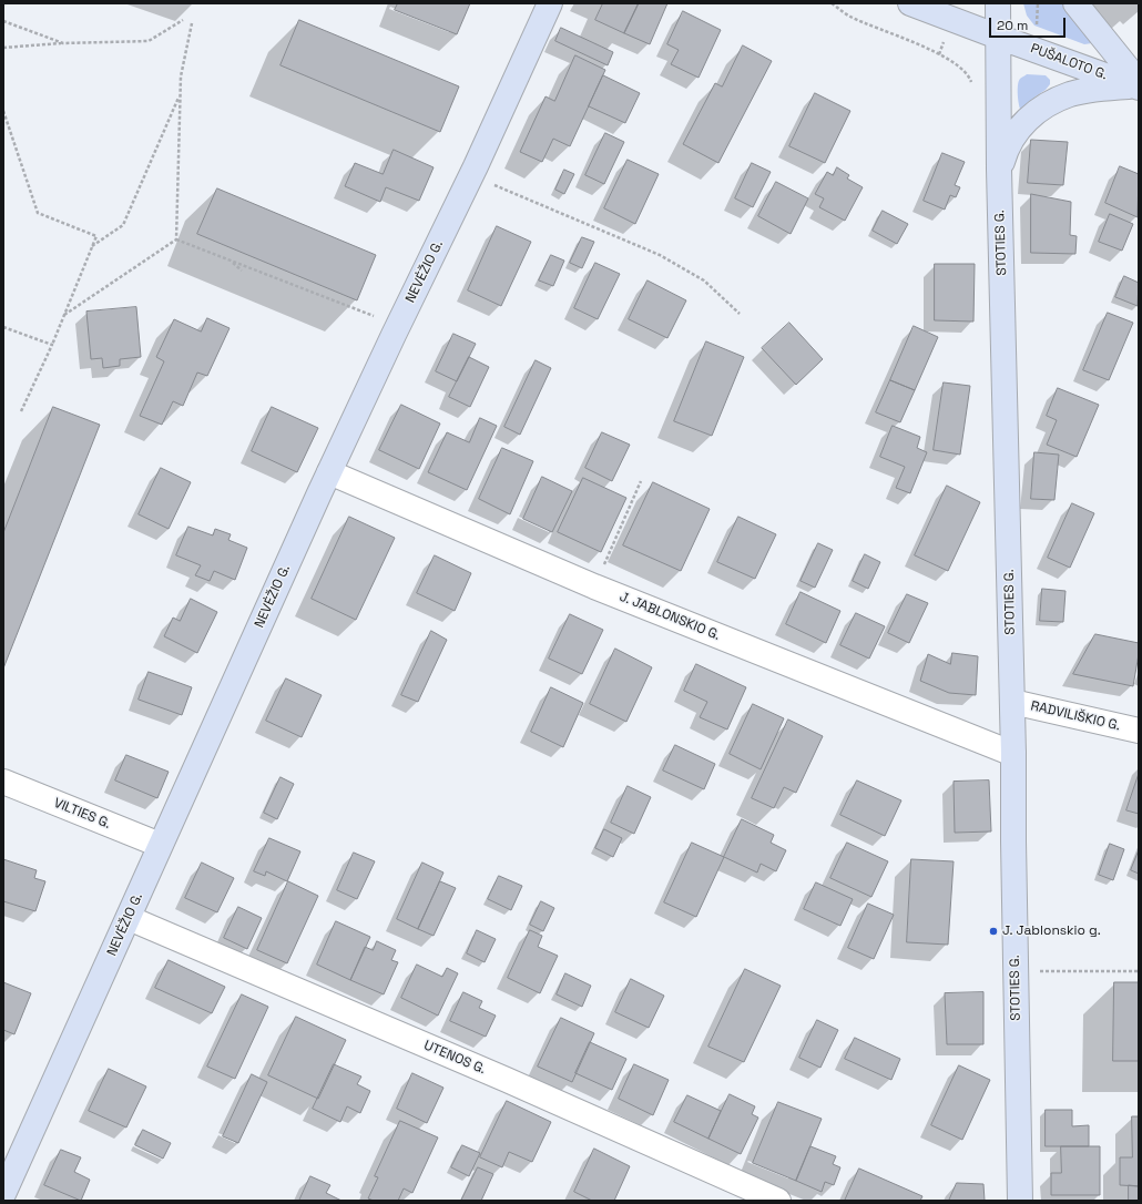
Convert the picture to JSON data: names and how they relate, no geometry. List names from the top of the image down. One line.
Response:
{"streets":{"main road":["PUŠALOTO G.","STOTIES G.","NEVĖŽIO G."],"street":["J. JABLONSKIO G.","RADVILIŠKIO G.","VILTIES G.","UTENOS G."]},"crossings":[["PUŠALOTO G.","STOTIES G."],["STOTIES G.","J. JABLONSKIO G."],["STOTIES G.","RADVILIŠKIO G."],["NEVĖŽIO G.","J. JABLONSKIO G."],["NEVĖŽIO G.","VILTIES G."],["NEVĖŽIO G.","UTENOS G."]],"places":["J. Jablonskio g."],"scale_bar":"20 m"}
